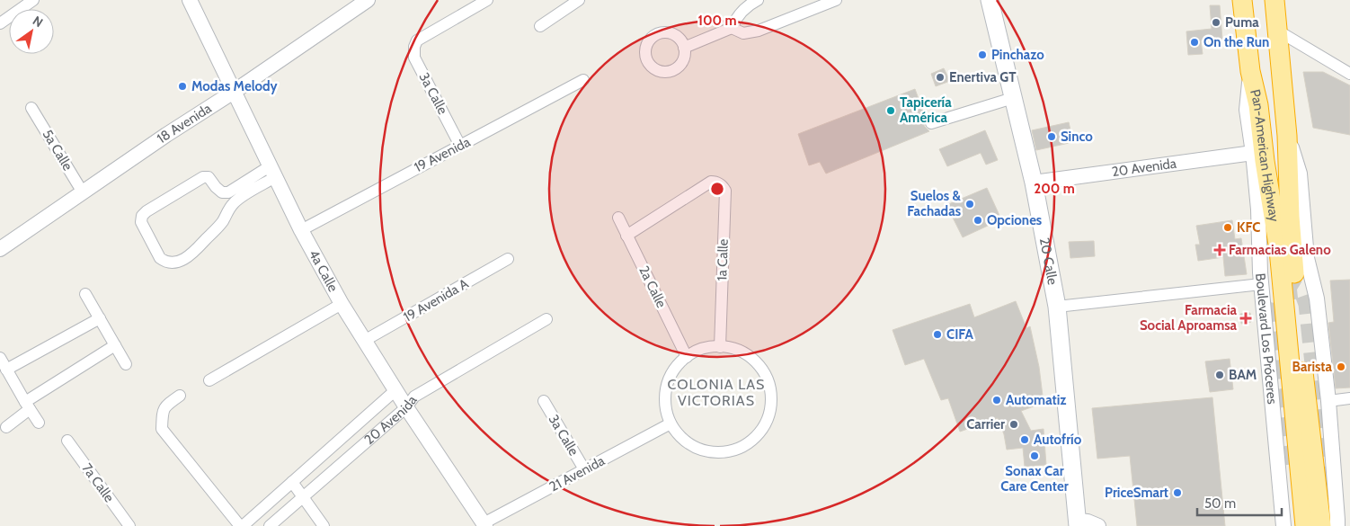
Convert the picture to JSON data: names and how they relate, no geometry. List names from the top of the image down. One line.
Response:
{"streets":{"highway":["Pan-American Highway"],"main road":["20 Calle"],"street":["3a Calle","18 Avenida","5a Calle","19 Avenida","20 Avenida","1a Calle","4a Calle","2a Calle","19 Avenida A","Boulevard Los Próceres","21 Avenida","7a Calle"]},"crossings":[["3a Calle","19 Avenida"],["3a Calle","21 Avenida"],["18 Avenida","5a Calle"],["18 Avenida","4a Calle"],["19 Avenida","4a Calle"],["Pan-American Highway","Boulevard Los Próceres"],["20 Avenida","20 Calle"],["20 Avenida","4a Calle"],["20 Avenida","Boulevard Los Próceres"],["1a Calle","2a Calle"],["1a Calle","21 Avenida"],["4a Calle","19 Avenida A"],["4a Calle","21 Avenida"],["2a Calle","21 Avenida"]],"districts":["COLONIA LAS VICTORIAS"],"places":{"other":["Puma","On the Run","Pinchazo","Enertiva GT","Modas Melody","Tapicería América","Sinco","Suelos & Fachadas","Opciones","KFC","CIFA","Barista","BAM","Automatiz","Carrier","Autofrío","Sonax Car Care Center","PriceSmart"],"health":["Farmacias Galeno","Farmacia Social Aproamsa"]},"scale_bar":"50 m","north":"top right","rings":["100 m","200 m"]}
